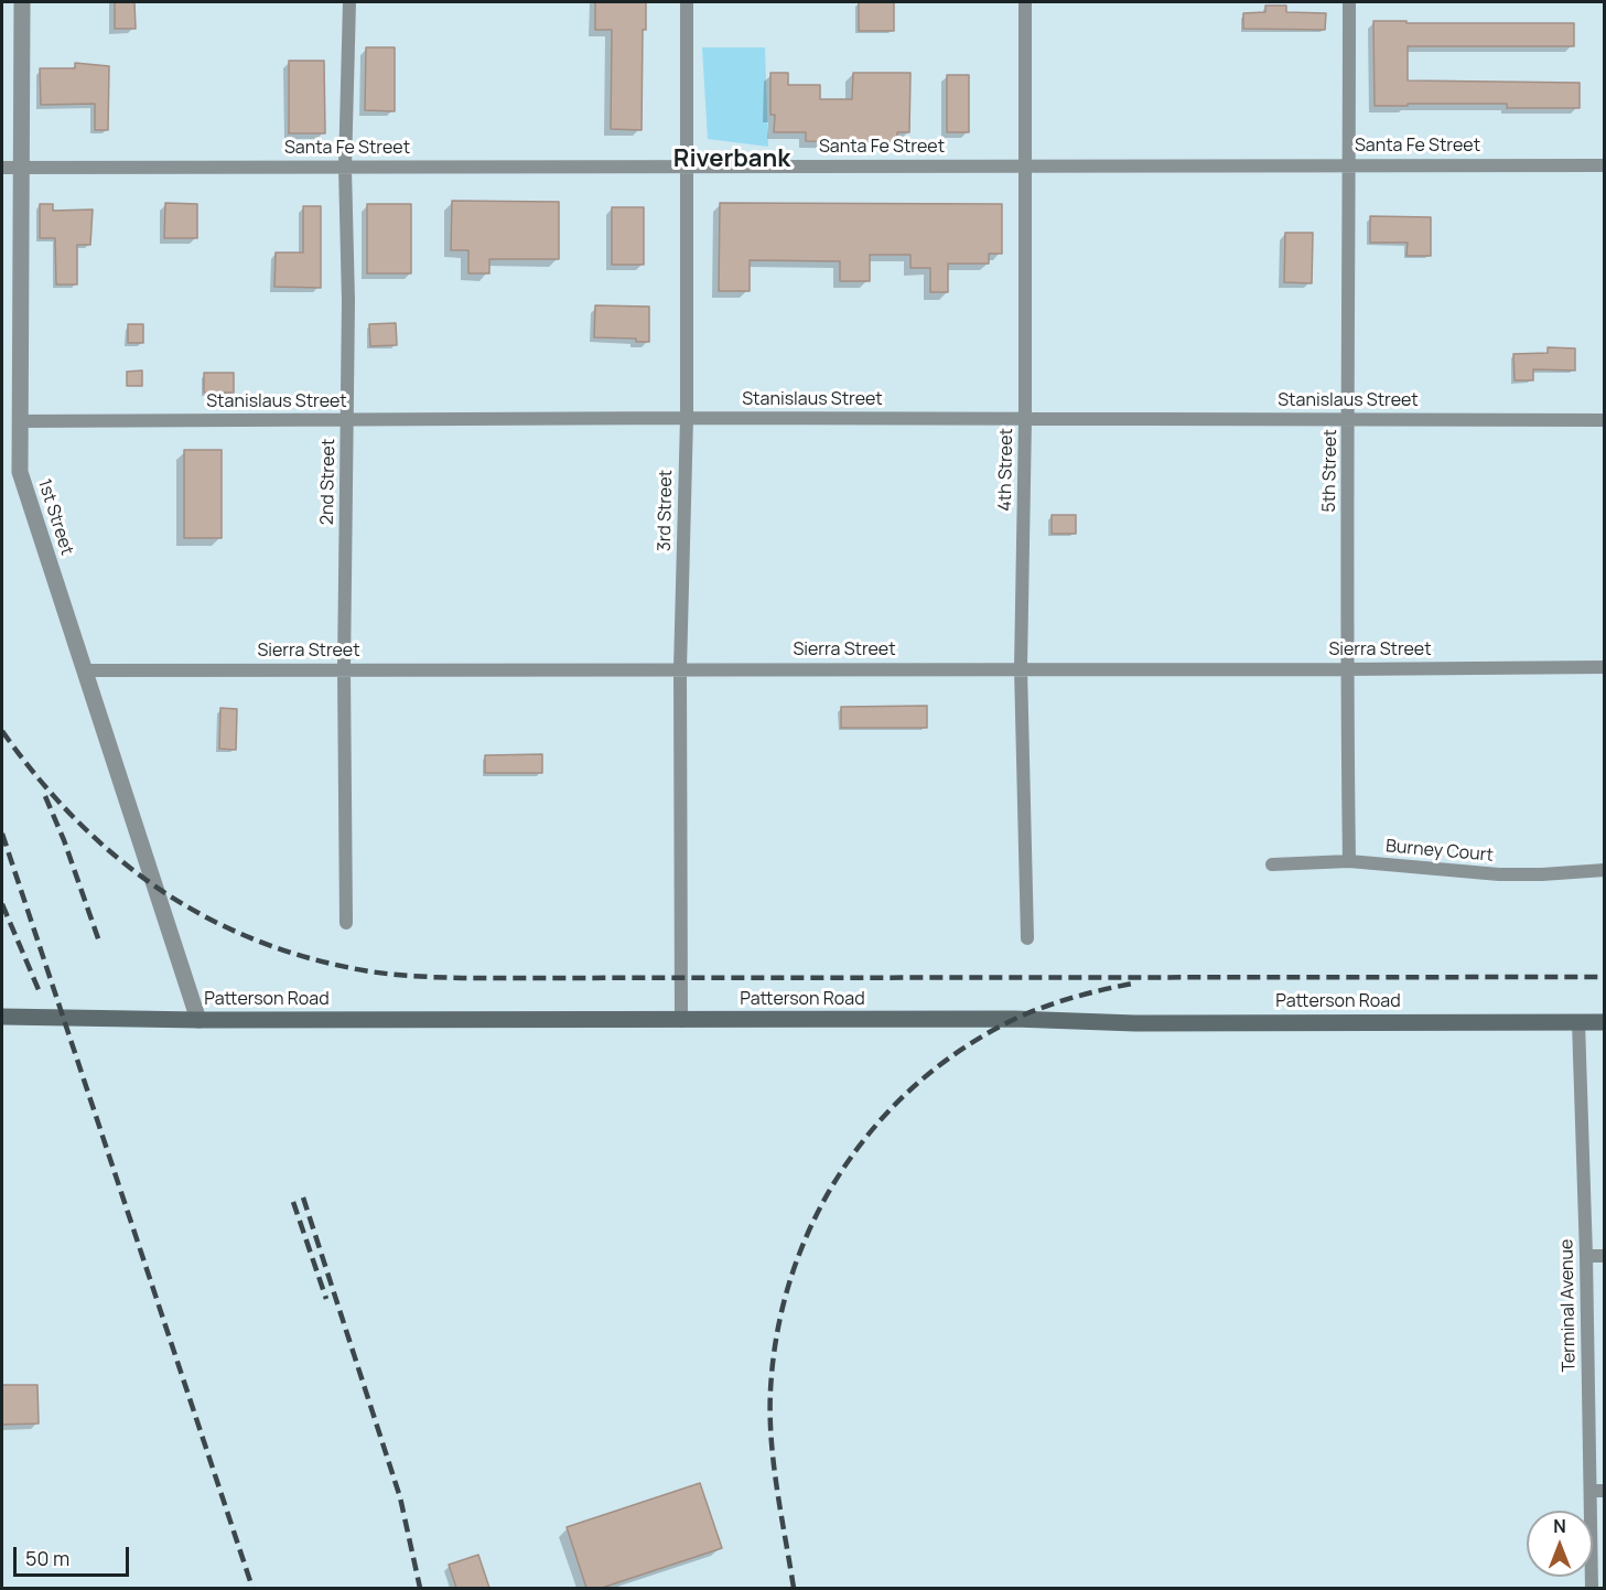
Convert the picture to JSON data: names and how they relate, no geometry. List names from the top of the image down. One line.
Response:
{"streets":{"main road":["Patterson Road"],"street":["Santa Fe Street","Stanislaus Street","4th Street","5th Street","2nd Street","3rd Street","1st Street","Sierra Street","Burney Court","Terminal Avenue"]},"crossings":[["Santa Fe Street","4th Street"],["Santa Fe Street","5th Street"],["Santa Fe Street","2nd Street"],["Santa Fe Street","3rd Street"],["Santa Fe Street","1st Street"],["Stanislaus Street","4th Street"],["Stanislaus Street","5th Street"],["Stanislaus Street","2nd Street"],["Stanislaus Street","3rd Street"],["Stanislaus Street","1st Street"],["4th Street","Sierra Street"],["5th Street","Sierra Street"],["5th Street","Burney Court"],["2nd Street","Sierra Street"],["3rd Street","Sierra Street"],["3rd Street","Patterson Road"],["1st Street","Sierra Street"],["1st Street","Patterson Road"],["Patterson Road","Terminal Avenue"]],"districts":["Riverbank"],"scale_bar":"50 m","north":"top"}
